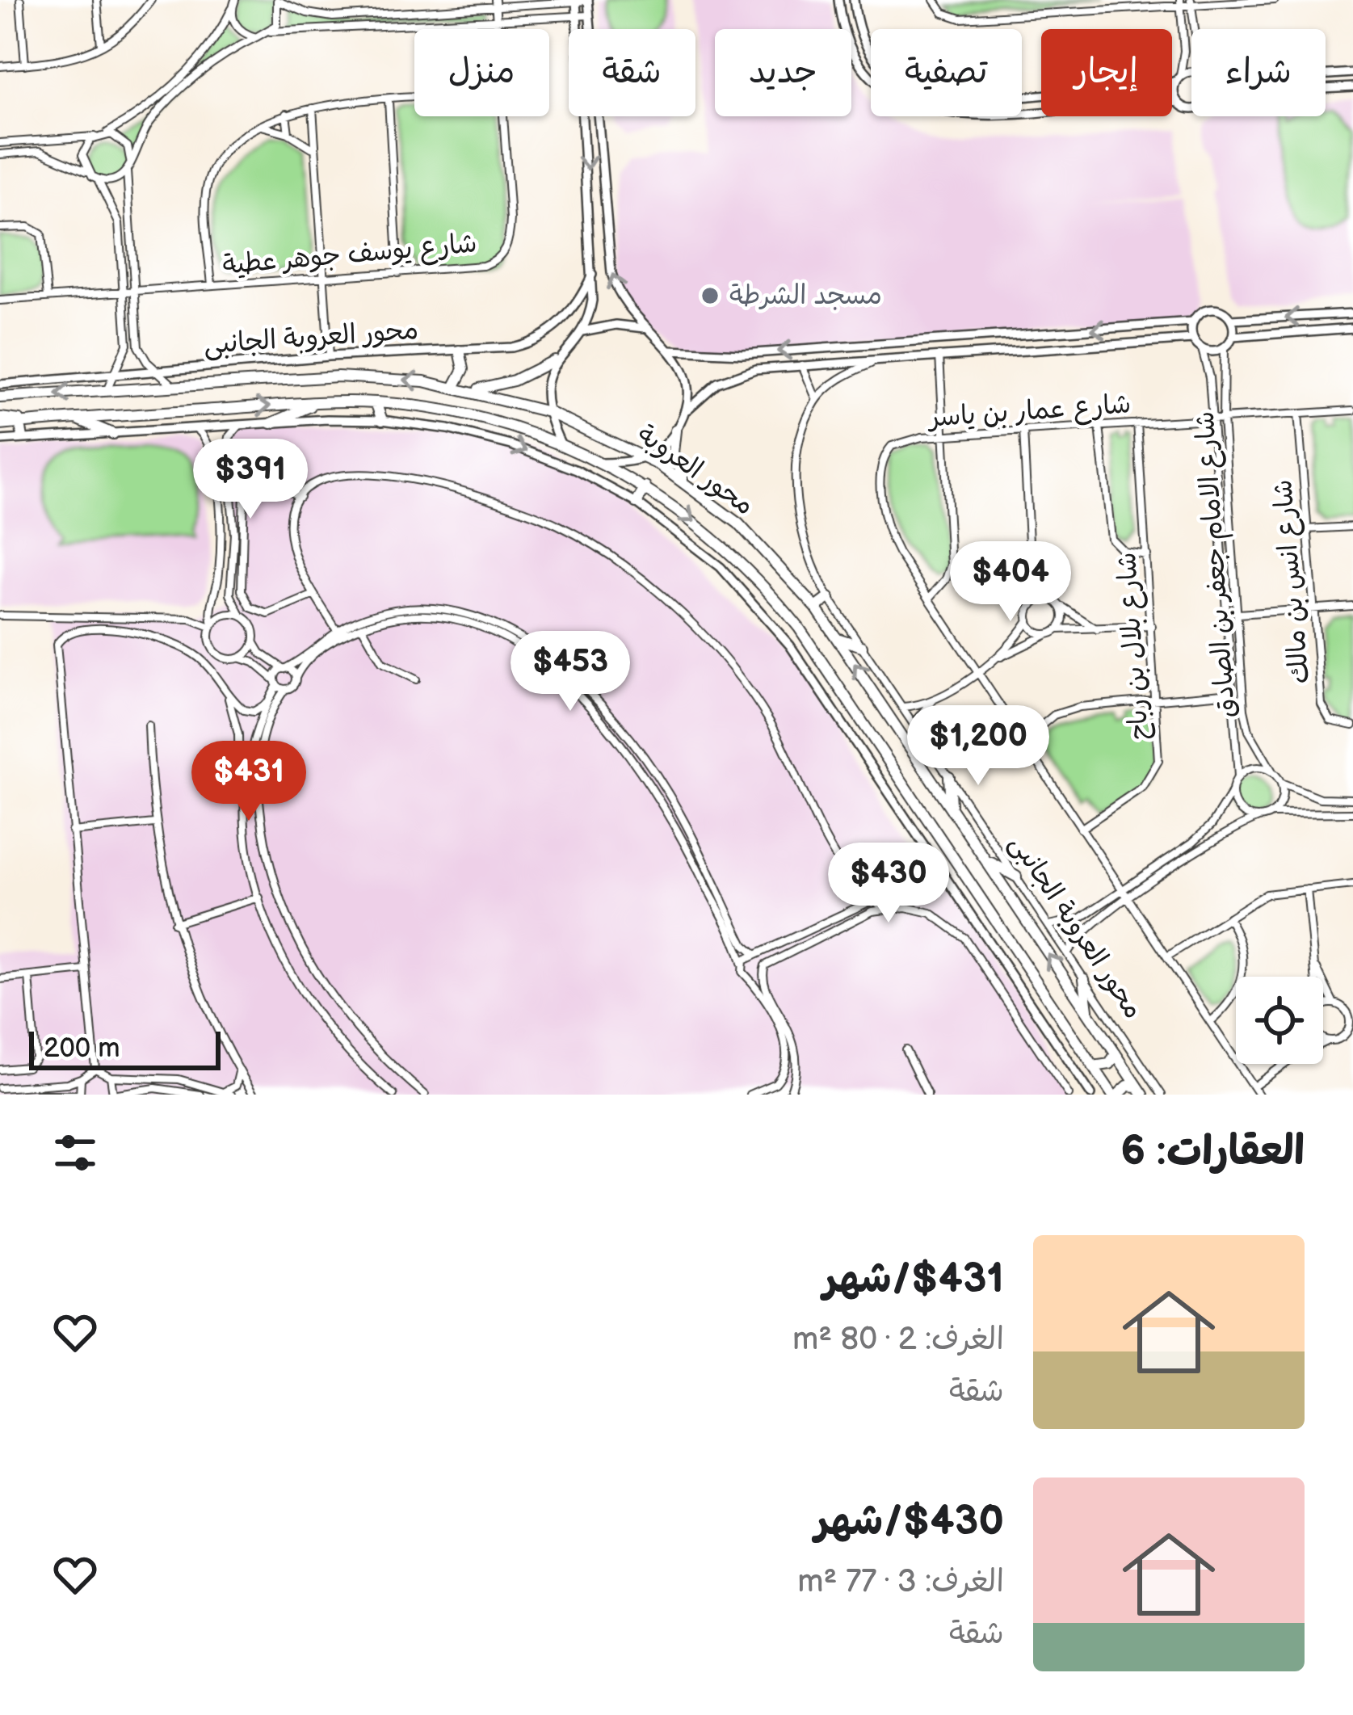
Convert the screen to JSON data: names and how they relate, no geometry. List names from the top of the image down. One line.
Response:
{"streets":{"main road":["محور العروبة"],"street":["شارع يوسف جوهر عطية","محور العروبة الجانبى","شارع عمار بن ياسر","شارع الامام جعفر بن الصادق","شارع انس بن مالك","شارع بلال بن رباح"]},"crossings":[["شارع عمار بن ياسر","شارع الامام جعفر بن الصادق"],["شارع عمار بن ياسر","شارع انس بن مالك"],["شارع عمار بن ياسر","شارع بلال بن رباح"]],"places":["مسجد الشرطة"],"scale_bar":"200 m","page":{"chip":["شراء","إيجار","تصفية","جديد","شقة","منزل"],"price":["$391","$404","$453","$1,200","$431","$430"],"scale":"200 m","heading":"العقارات: 6","list":[{"name":"$431/شهر","note":"الغرف: 2 · 80 m² · شقة"},{"name":"$430/شهر","note":"الغرف: 3 · 77 m² · شقة"}]}}
